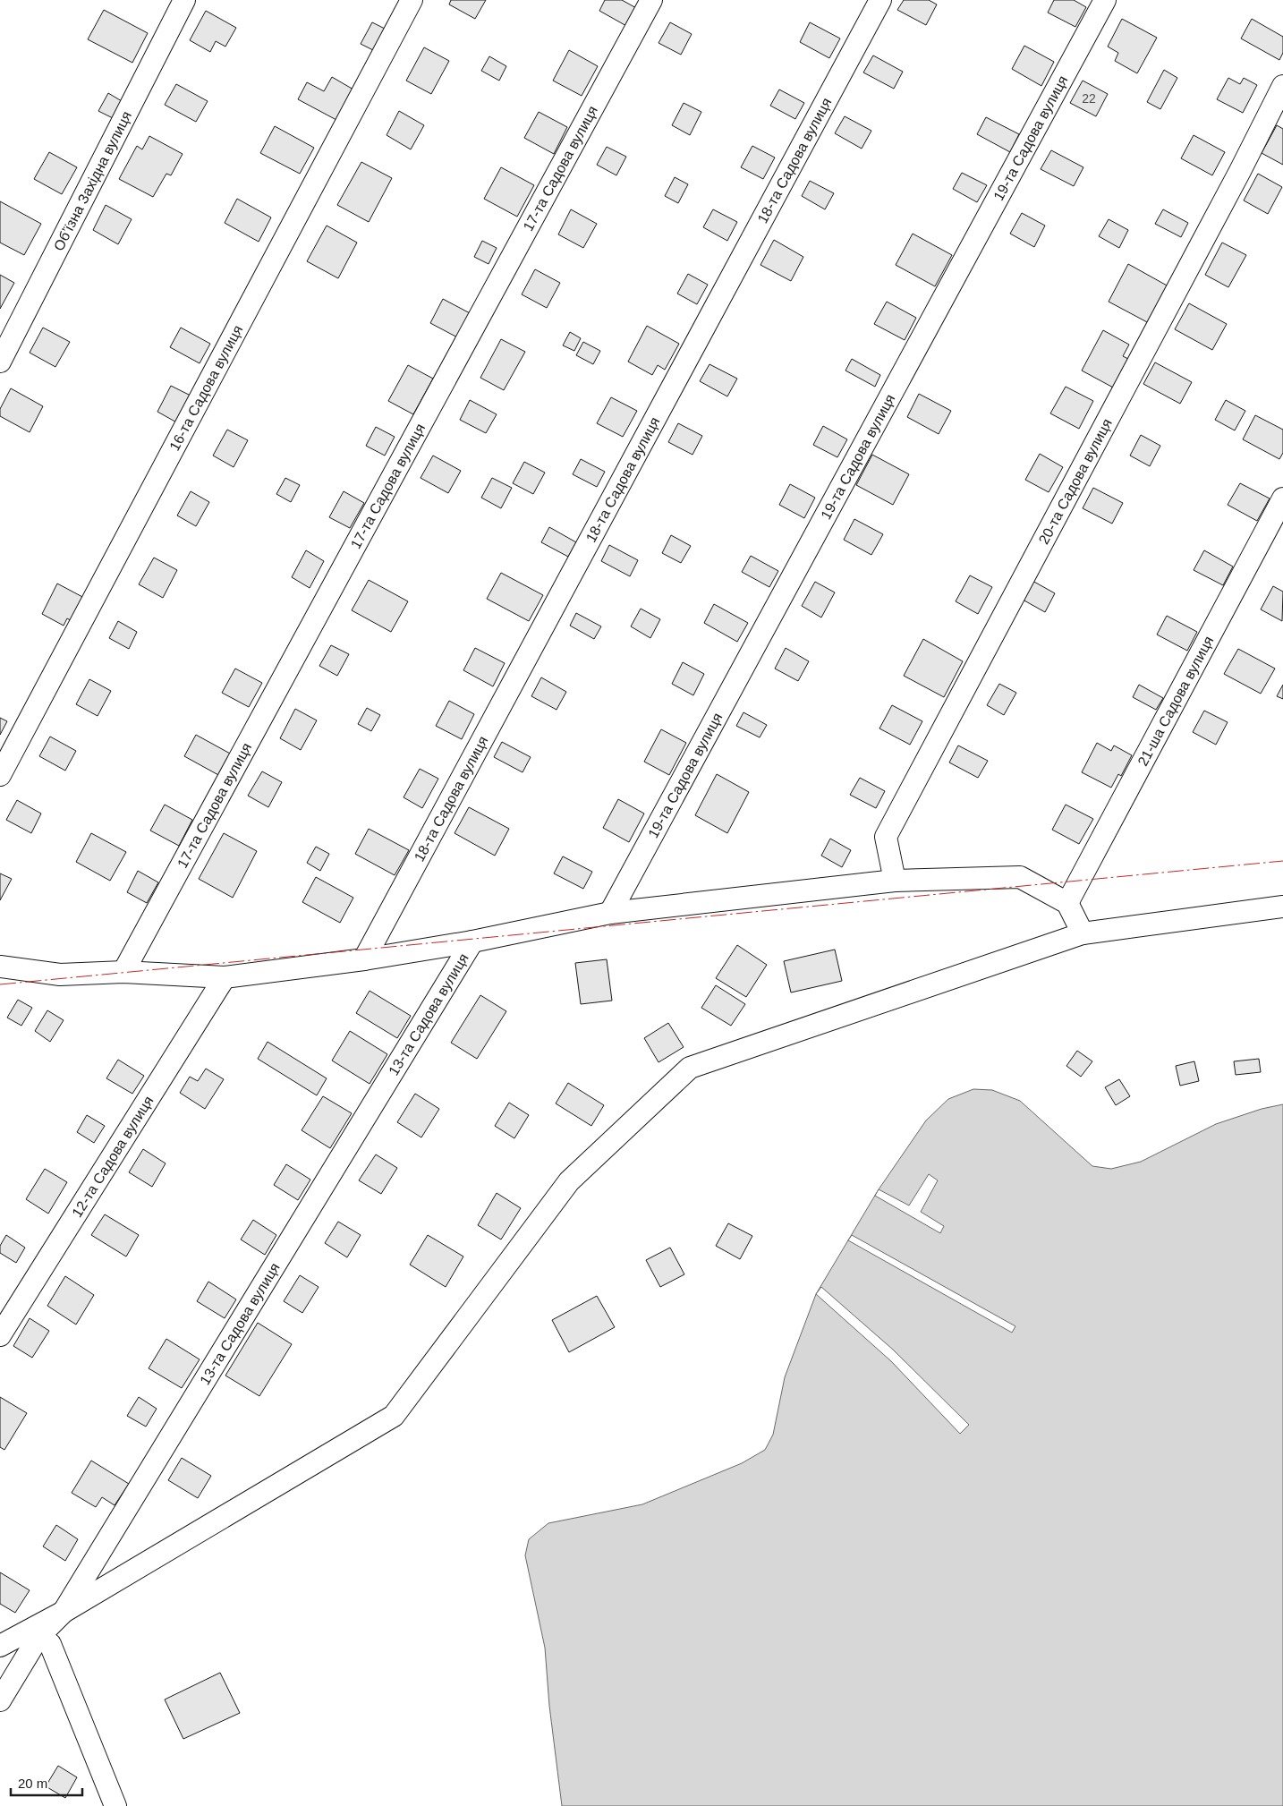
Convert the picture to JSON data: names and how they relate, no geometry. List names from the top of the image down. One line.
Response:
{"streets":{"street":["19-та Садова вулиця","18-та Садова вулиця","17-та Садова вулиця","Обʼїзна Західна вулиця","16-та Садова вулиця","20-та Садова вулиця","21-ша Садова вулиця","13-та Садова вулиця","12-та Садова вулиця"]},"house_numbers":["22"],"scale_bar":"20 m"}
